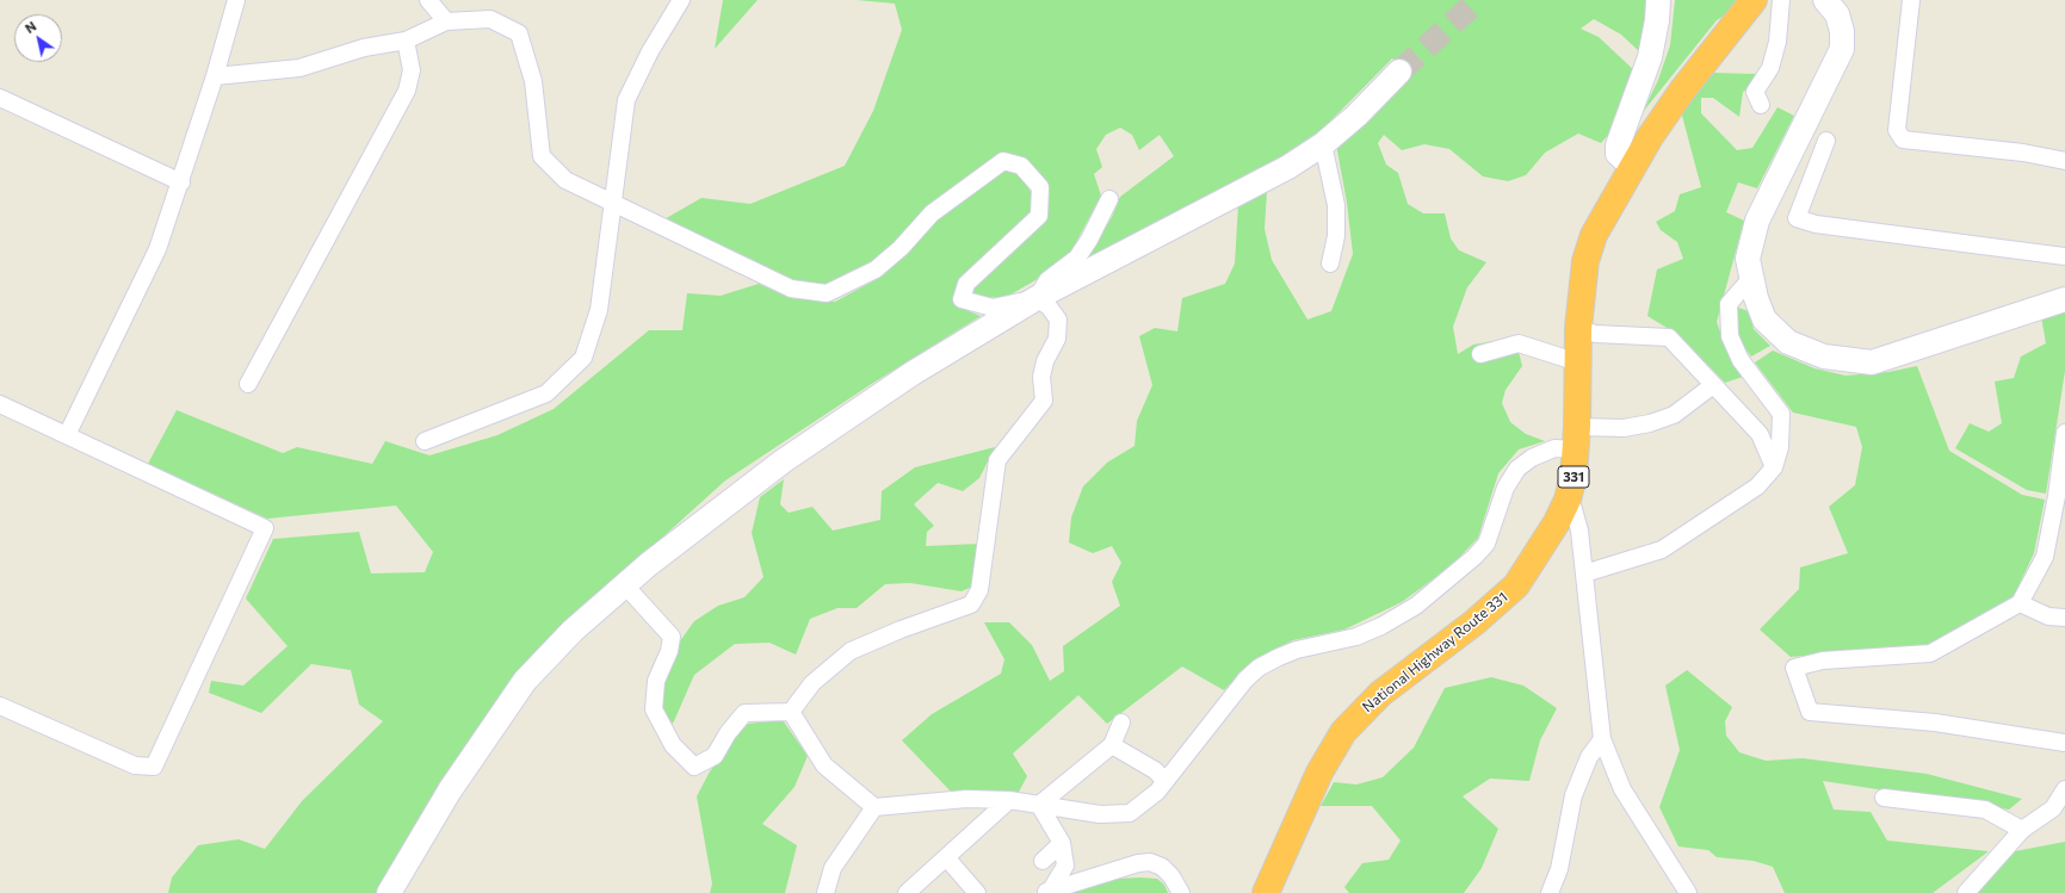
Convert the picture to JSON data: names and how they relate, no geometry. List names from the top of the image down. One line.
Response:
{"streets":{"highway":["331","National Highway Route 331"]},"north":"top left"}
